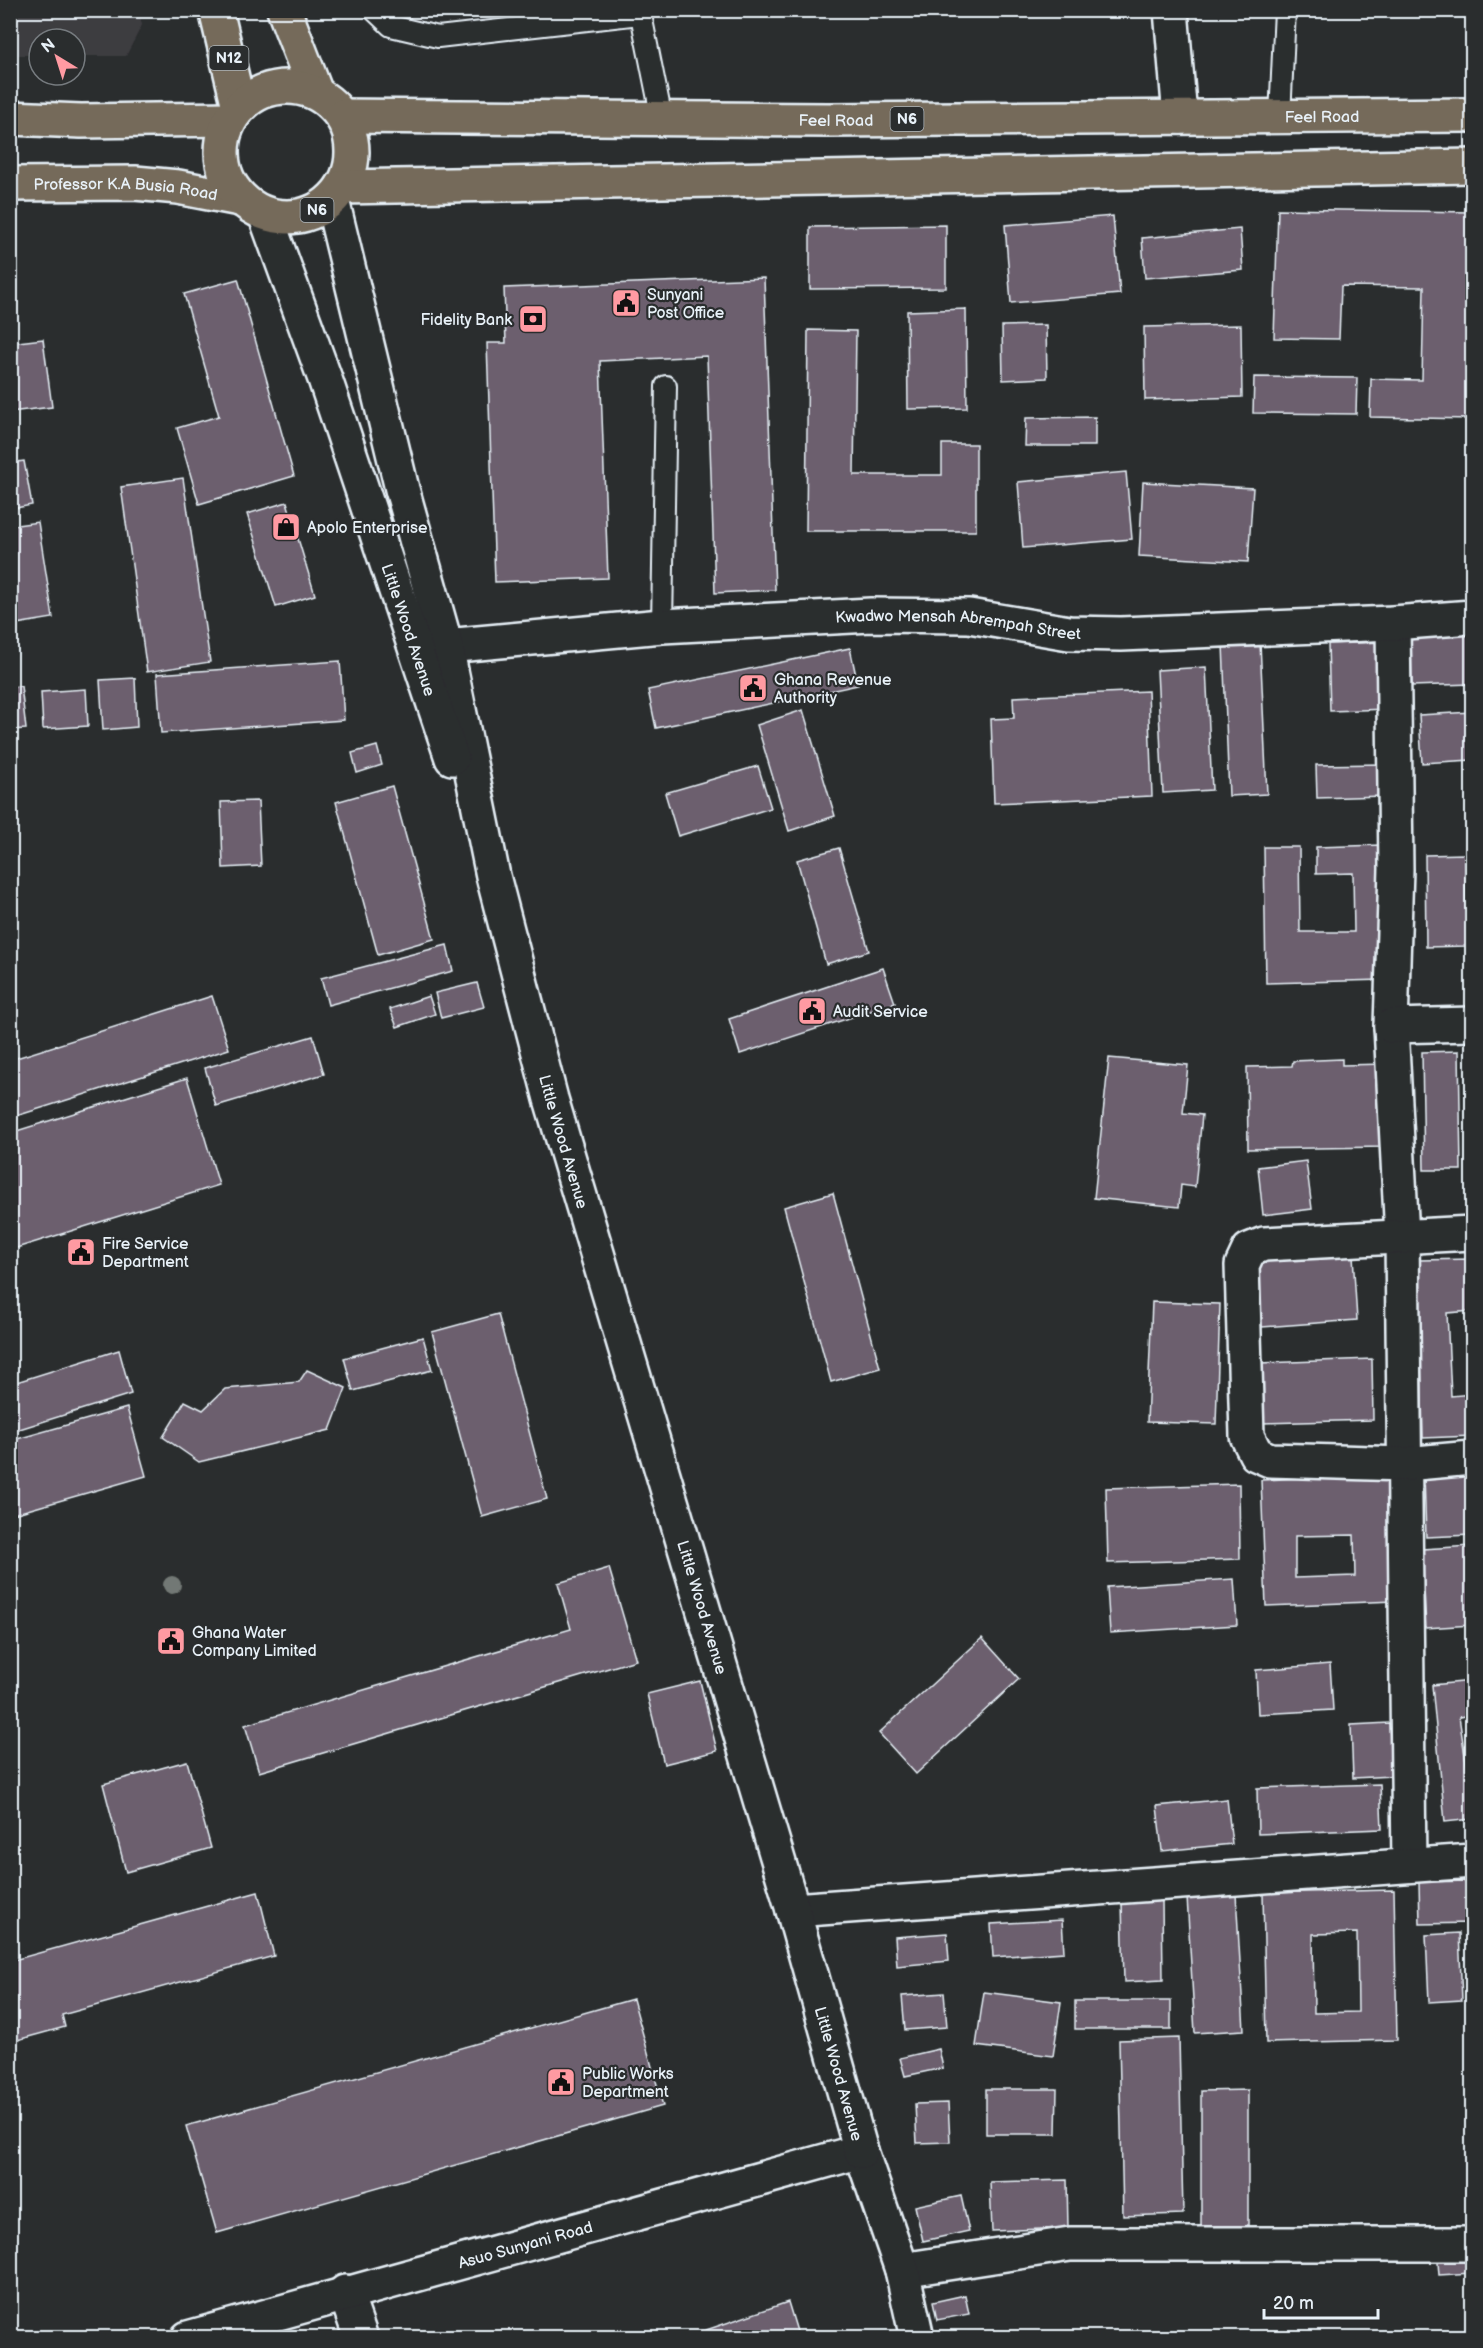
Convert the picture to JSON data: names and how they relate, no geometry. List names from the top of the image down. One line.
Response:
{"streets":{"main road":["N12","Feel Road","N6","Professor K.A Busia Road"],"street":["Kwadwo Mensah Abrempah Street","Little Wood Avenue","Asuo Sunyani Road"]},"crossings":[["N12","Feel Road"],["N12","N6"],["N12","Professor K.A Busia Road"],["N12","Little Wood Avenue"],["Feel Road","N6"],["Feel Road","Professor K.A Busia Road"],["Feel Road","Little Wood Avenue"],["N6","Professor K.A Busia Road"],["N6","Little Wood Avenue"],["Professor K.A Busia Road","Little Wood Avenue"],["Kwadwo Mensah Abrempah Street","Little Wood Avenue"],["Little Wood Avenue","Asuo Sunyani Road"]],"places":{"public building":["Sunyani Post Office","Ghana Revenue Authority","Audit Service","Fire Service Department","Ghana Water Company Limited","Public Works Department"],"bank":["Fidelity Bank"],"shop":["Apolo Enterprise"]},"scale_bar":"20 m","north":"top left"}
